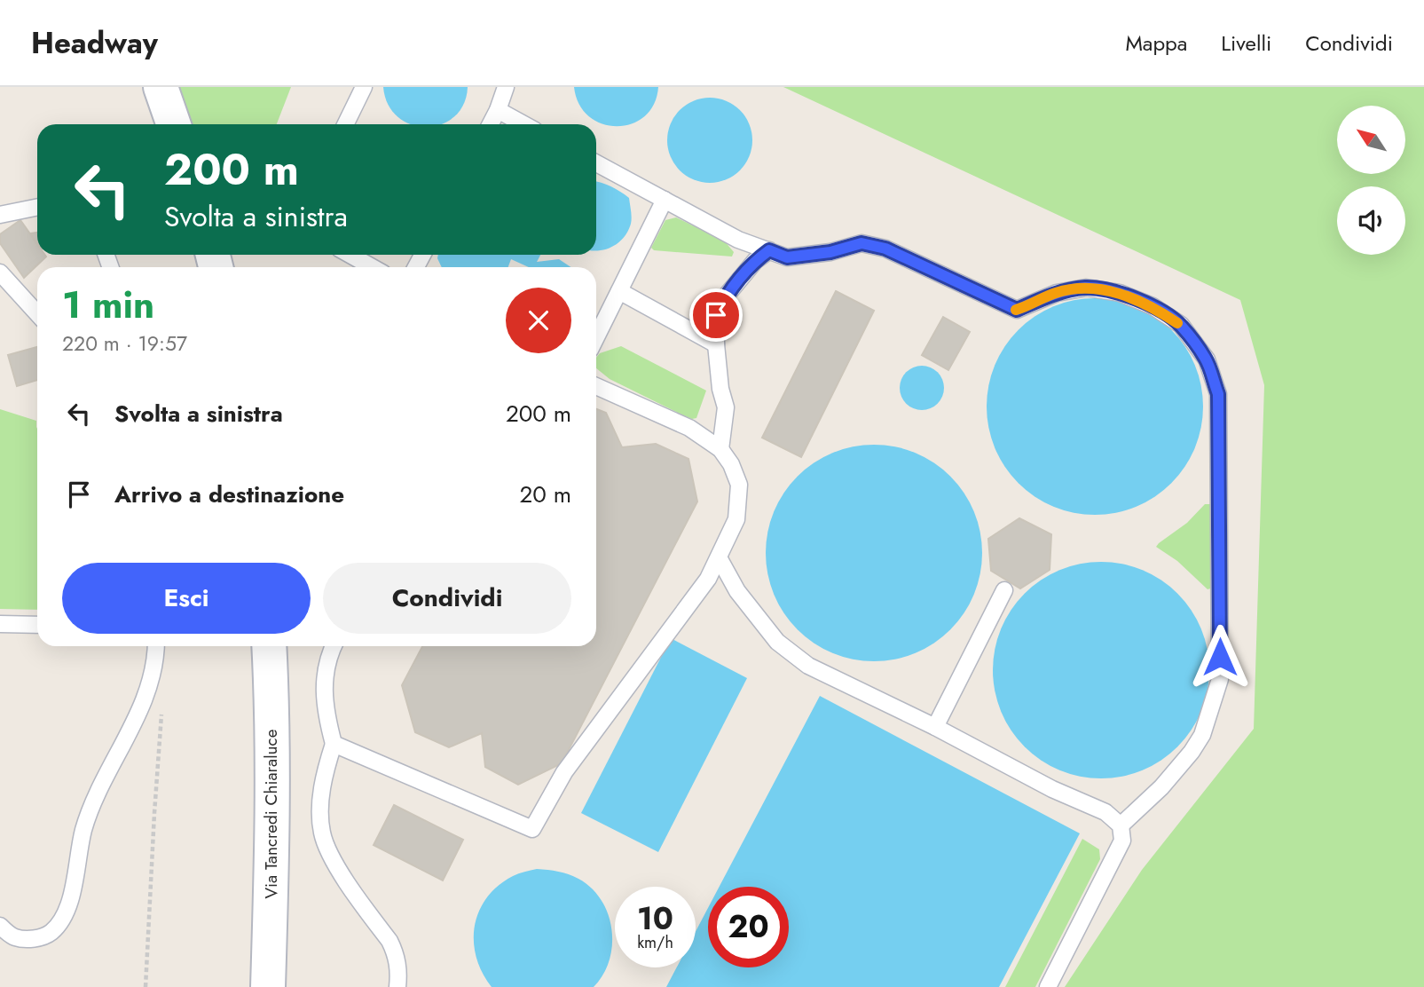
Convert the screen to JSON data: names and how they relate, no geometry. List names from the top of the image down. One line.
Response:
{"streets":{"street":["Via Tancredi Chiaraluce"]},"north":"top left","page":{"header":"Headway","nav":["Mappa","Livelli","Condividi"],"turn":["200 m","Svolta a sinistra"],"heading":["1 min","220 m · 19:57"],"list":[{"name":"Svolta a sinistra","value":"200 m"},{"name":"Arrivo a destinazione","value":"20 m"}],"buttons":["Esci","Condividi"],"speed":"10 km/h","limit":"20"}}
